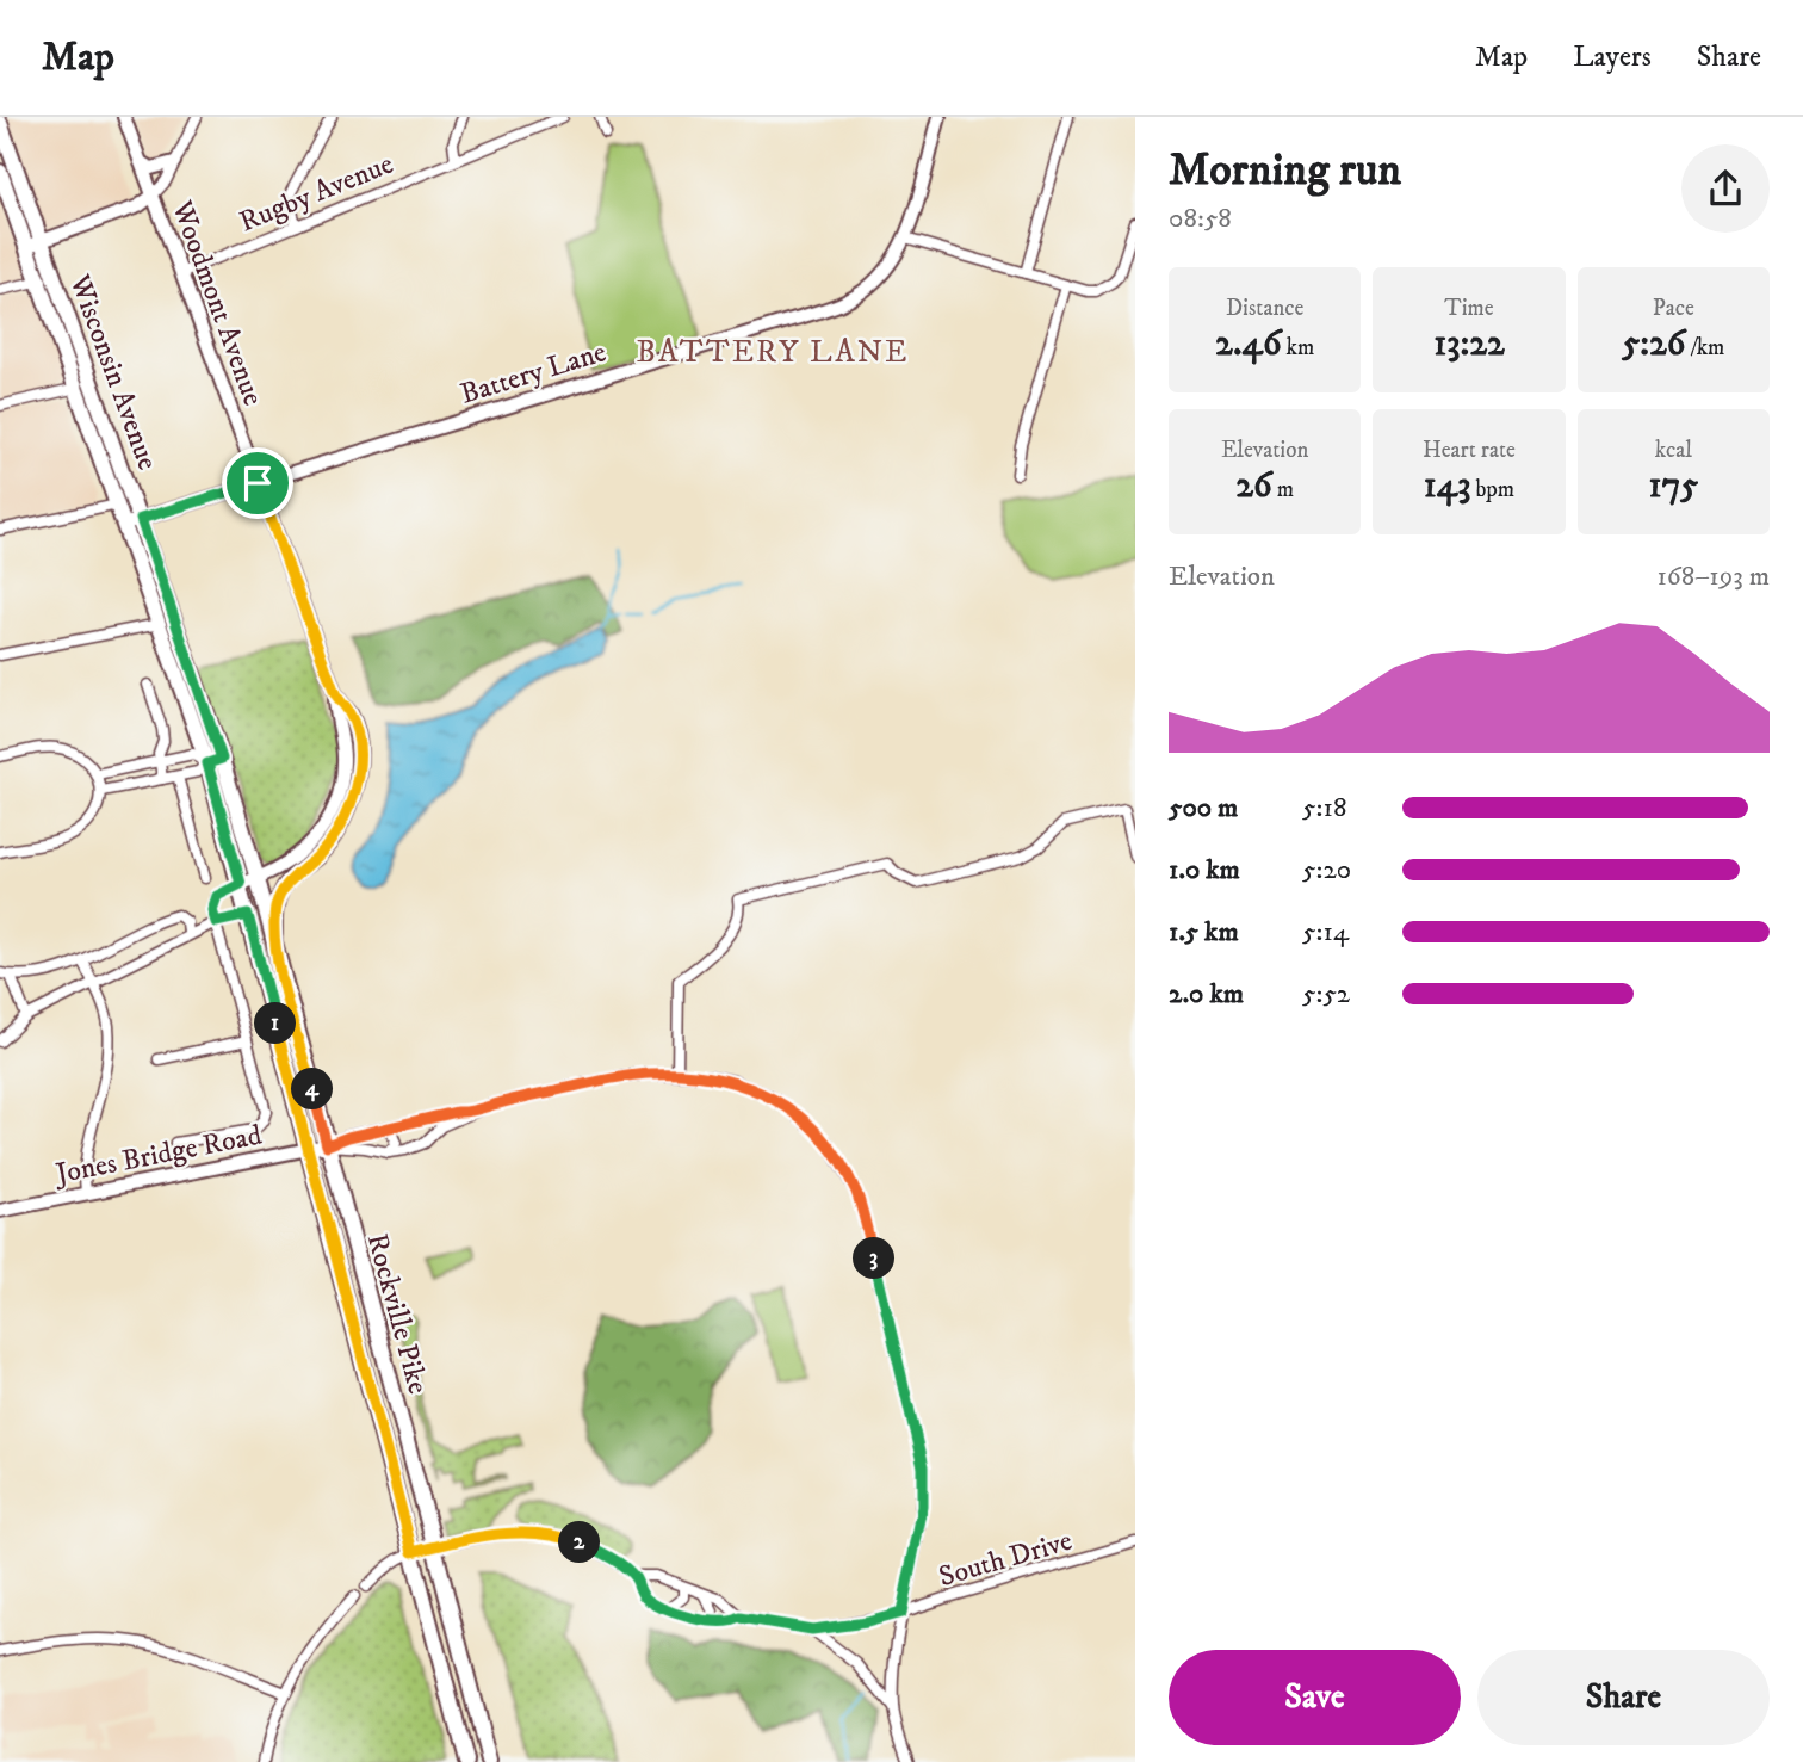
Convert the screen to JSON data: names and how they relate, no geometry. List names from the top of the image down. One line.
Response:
{"streets":{"main road":["Wisconsin Avenue","Rockville Pike"],"street":["Rugby Avenue","Woodmont Avenue","Battery Lane","Jones Bridge Road","South Drive"]},"crossings":[["Rugby Avenue","Woodmont Avenue"],["Woodmont Avenue","Wisconsin Avenue"],["Woodmont Avenue","Battery Lane"],["Woodmont Avenue","Rockville Pike"],["Wisconsin Avenue","Battery Lane"],["Wisconsin Avenue","Rockville Pike"],["Jones Bridge Road","Rockville Pike"],["Rockville Pike","South Drive"]],"districts":["BATTERY LANE"],"page":{"header":"Map","nav":["Map","Layers","Share"],"heading":["Morning run","08:58"],"stats":[["Distance","2.46 km"],["Time","13:22"],["Pace","5:26 /km"],["Elevation","26 m"],["Heart rate","143 bpm"],["kcal","175"]],"chart":["Elevation","168–193 m"],"list":[{"name":"500 m","note":"5:18"},{"name":"1.0 km","note":"5:20"},{"name":"1.5 km","note":"5:14"},{"name":"2.0 km","note":"5:52"}],"pins":["1","4","3","2"],"buttons":["Save","Share"]}}
